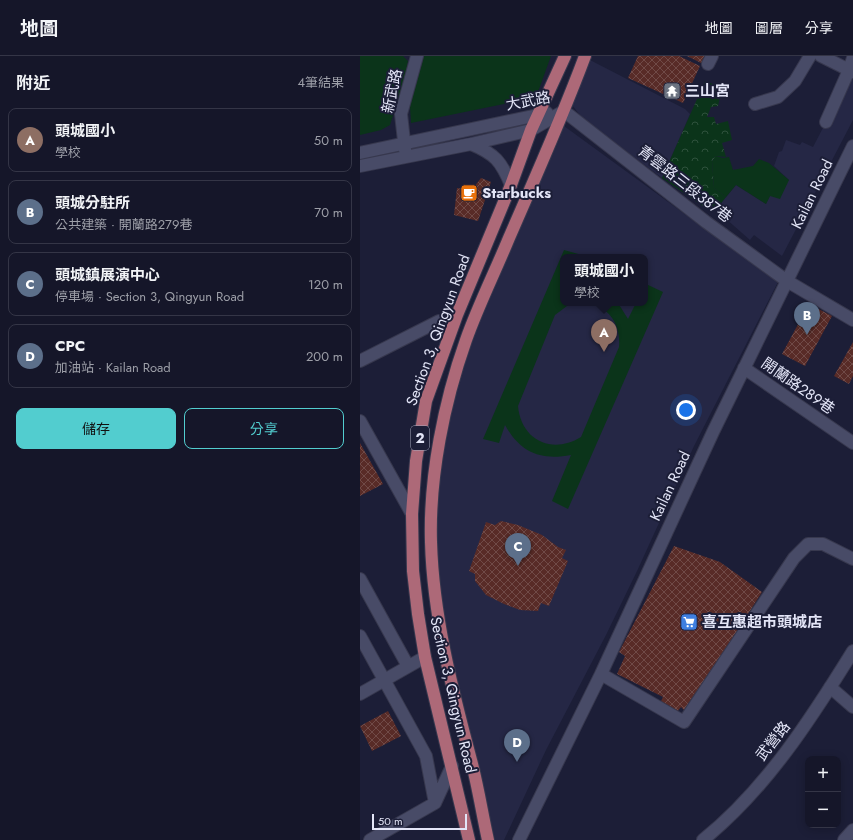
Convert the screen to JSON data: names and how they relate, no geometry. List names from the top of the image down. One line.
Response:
{"streets":{"main road":["Section 3, Qingyun Road","2"],"street":["新武路","大武路","青雲路三段387巷","Kailan Road","開蘭路289巷","武營路"]},"crossings":[["新武路","大武路"],["大武路","青雲路三段387巷"],["大武路","Section 3, Qingyun Road"],["青雲路三段387巷","Kailan Road"],["青雲路三段387巷","Section 3, Qingyun Road"],["Kailan Road","開蘭路289巷"]],"places":{"temple":["三山宮"],"cafe":["Starbucks"],"supermarket":["喜互惠超市頭城店"]},"scale_bar":"50 m","page":{"header":"地圖","nav":["地圖","圖層","分享"],"heading":["附近","4筆結果"],"list":[{"mark":"A","name":"頭城國小","note":"學校","value":"50 m"},{"mark":"B","name":"頭城分駐所","note":"公共建築 · 開蘭路279巷","value":"70 m"},{"mark":"C","name":"頭城鎮展演中心","note":"停車場 · Section 3, Qingyun Road","value":"120 m"},{"mark":"D","name":"CPC","note":"加油站 · Kailan Road","value":"200 m"}],"popup":["頭城國小","學校"],"pins":["B","A","C","D"],"buttons":["儲存","分享"],"map_buttons":["+","−"],"scale":"50 m"}}
